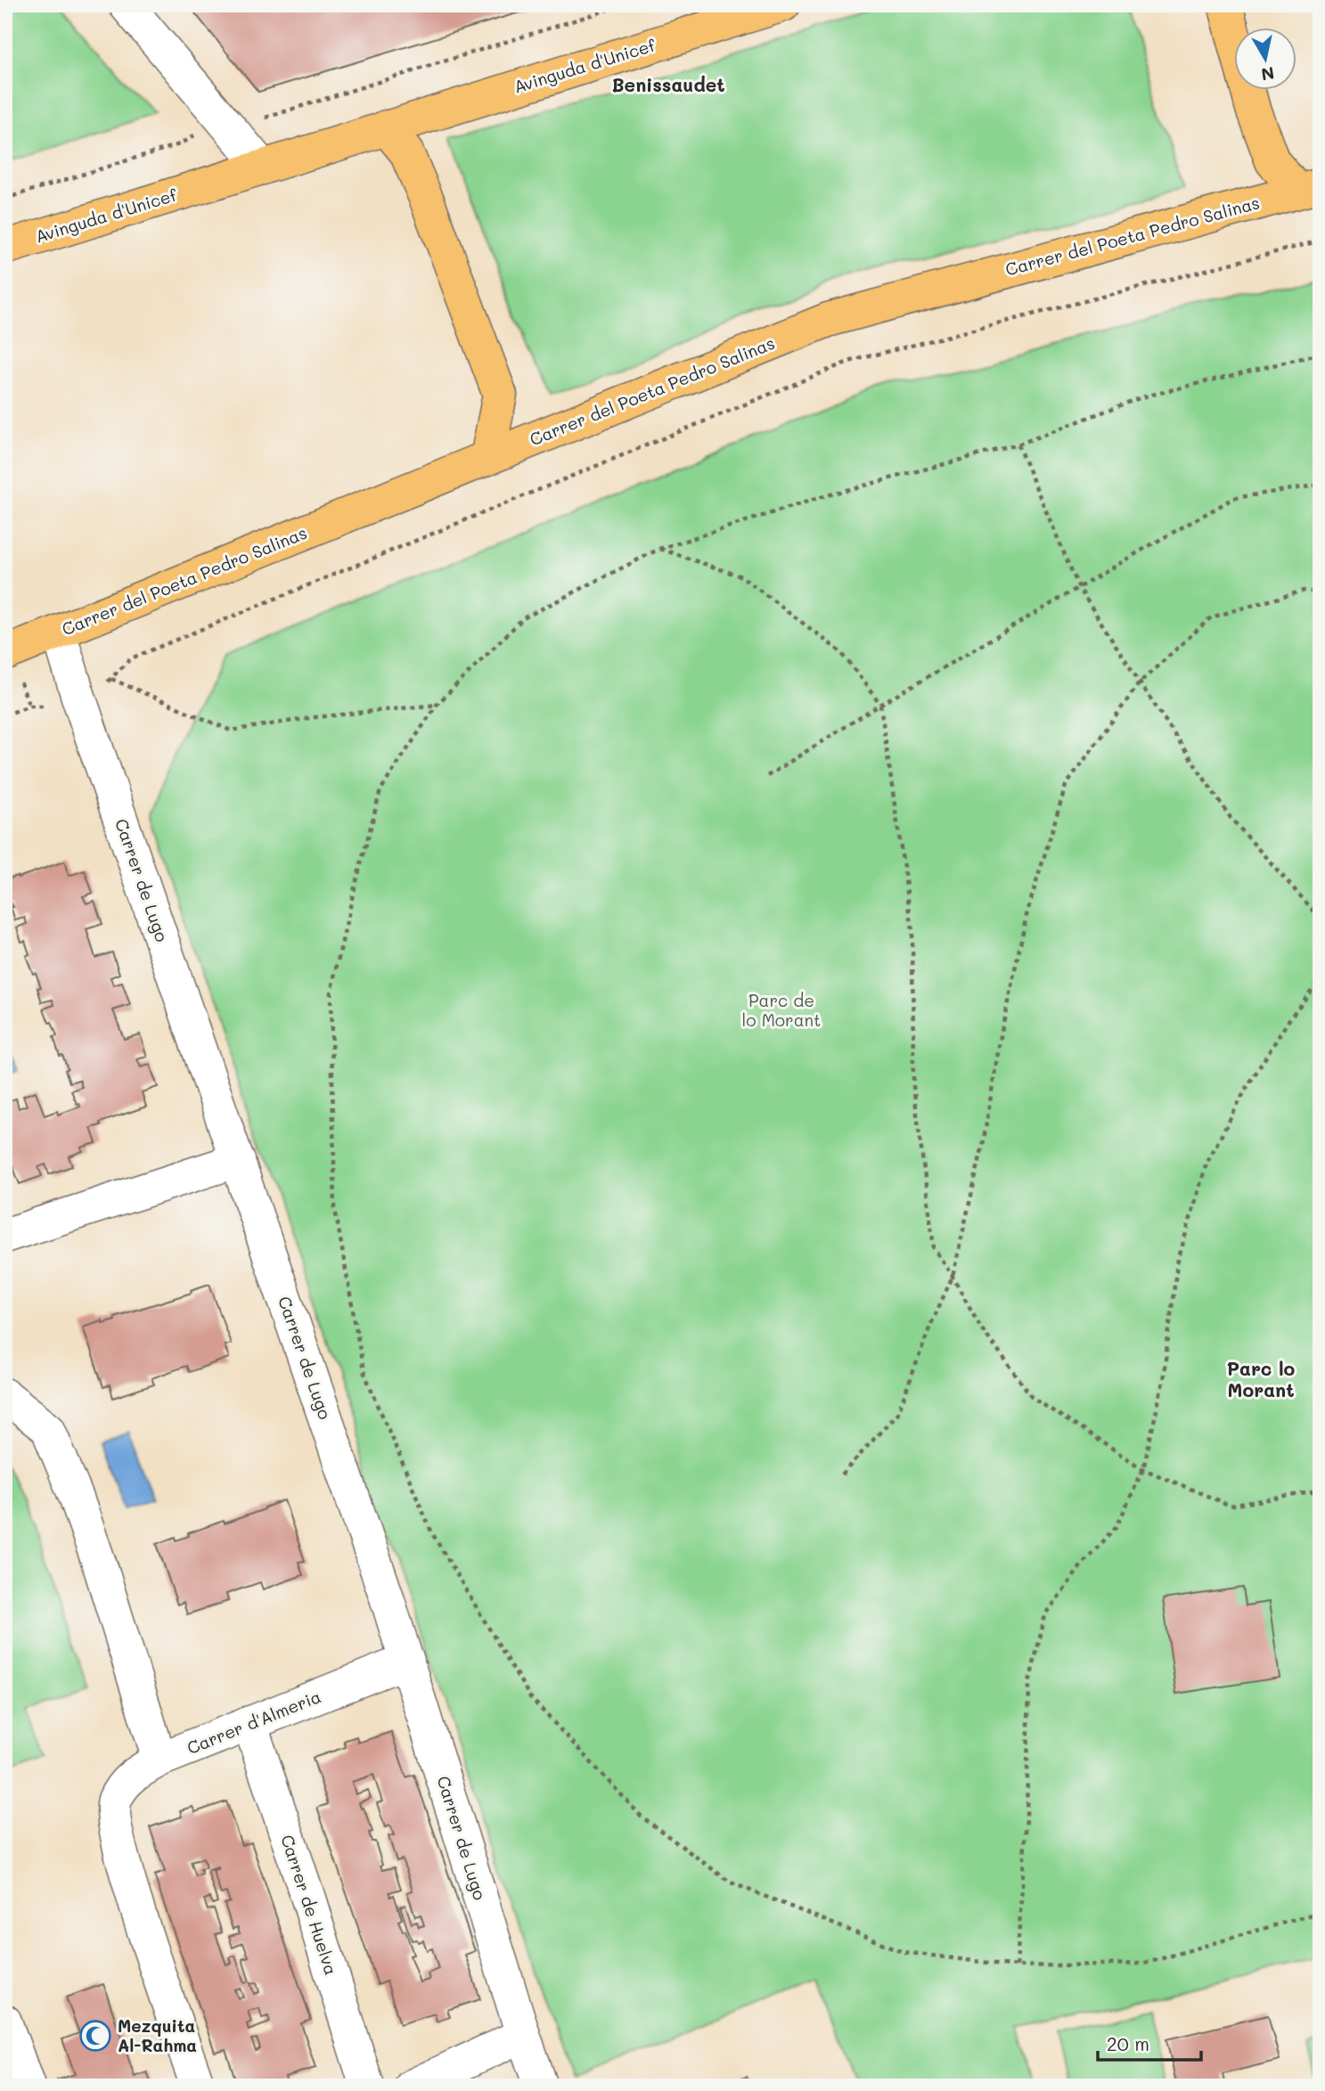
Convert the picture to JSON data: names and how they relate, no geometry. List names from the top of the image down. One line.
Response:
{"streets":{"main road":["Avinguda d'Unicef","Carrer del Poeta Pedro Salinas"],"street":["Carrer de Lugo","Carrer d'Almeria","Carrer de Huelva"]},"crossings":[["Carrer del Poeta Pedro Salinas","Carrer de Lugo"],["Carrer de Lugo","Carrer d'Almeria"],["Carrer d'Almeria","Carrer de Huelva"]],"districts":["Benissaudet","Parc lo Morant"],"parks":["Parc de lo Morant"],"places":{"mosque":["Mezquita Al-Rahma"]},"scale_bar":"20 m","north":"bottom"}
